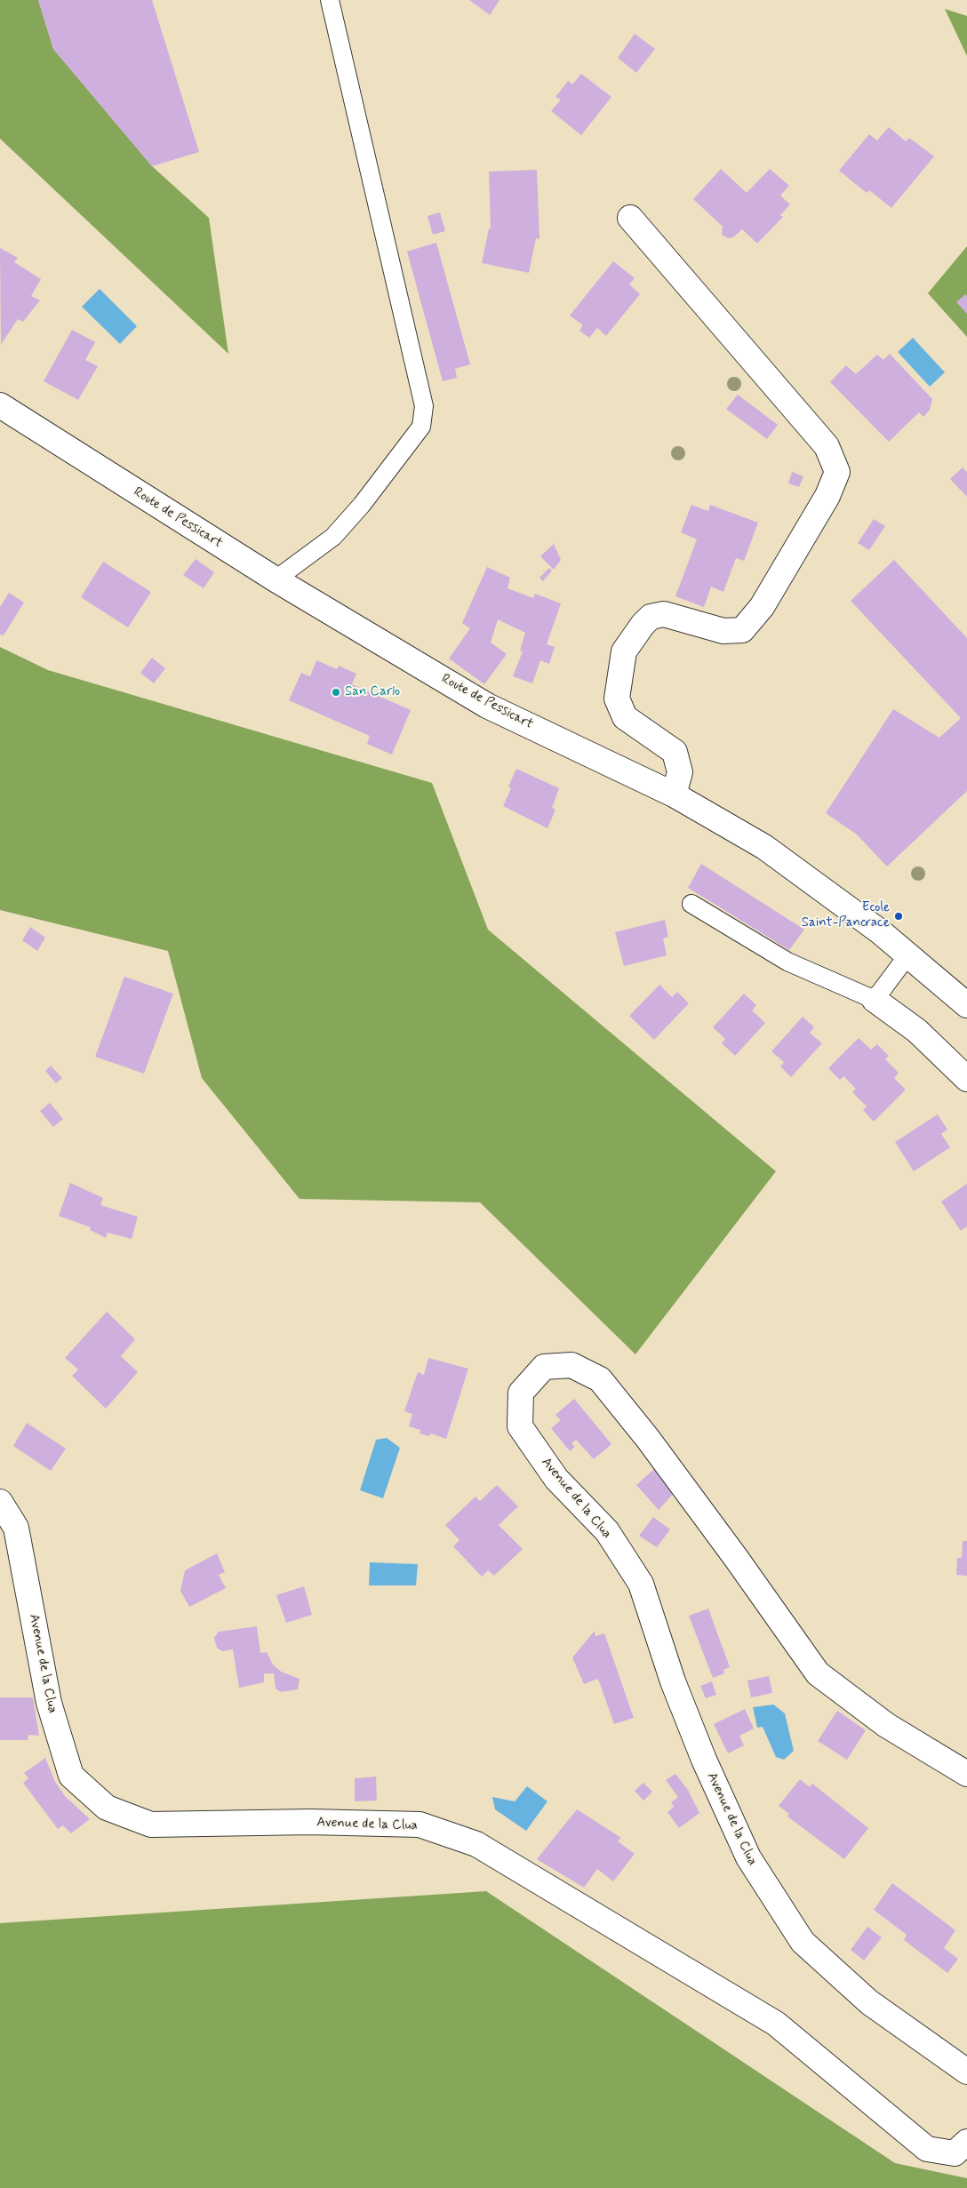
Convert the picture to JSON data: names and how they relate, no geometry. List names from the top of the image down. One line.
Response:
{"streets":{"street":["Route de Pessicart","Avenue de la Clua"]},"places":["San Carlo","Ecole Saint-Pancrace"]}
